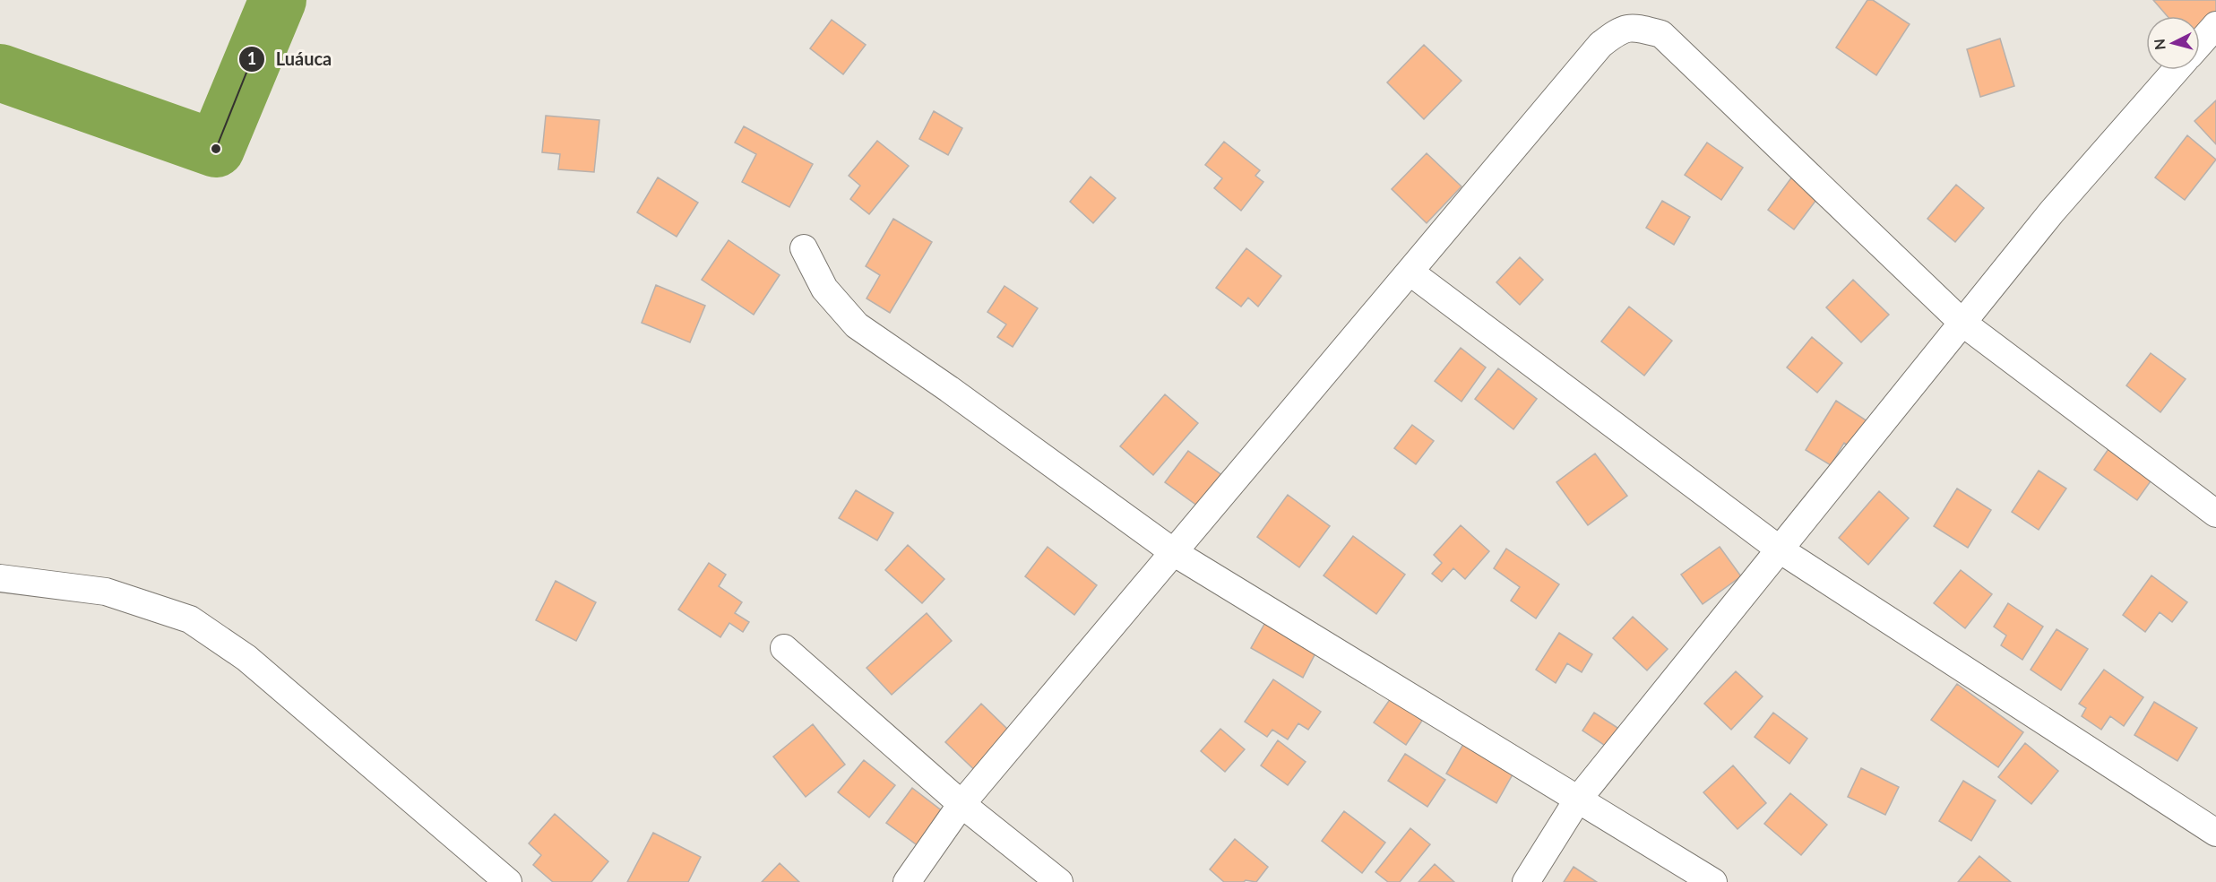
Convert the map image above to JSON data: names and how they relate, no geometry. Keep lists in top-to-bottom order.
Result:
{
  "places": ["Luáuca"],
  "north": "left"
}
